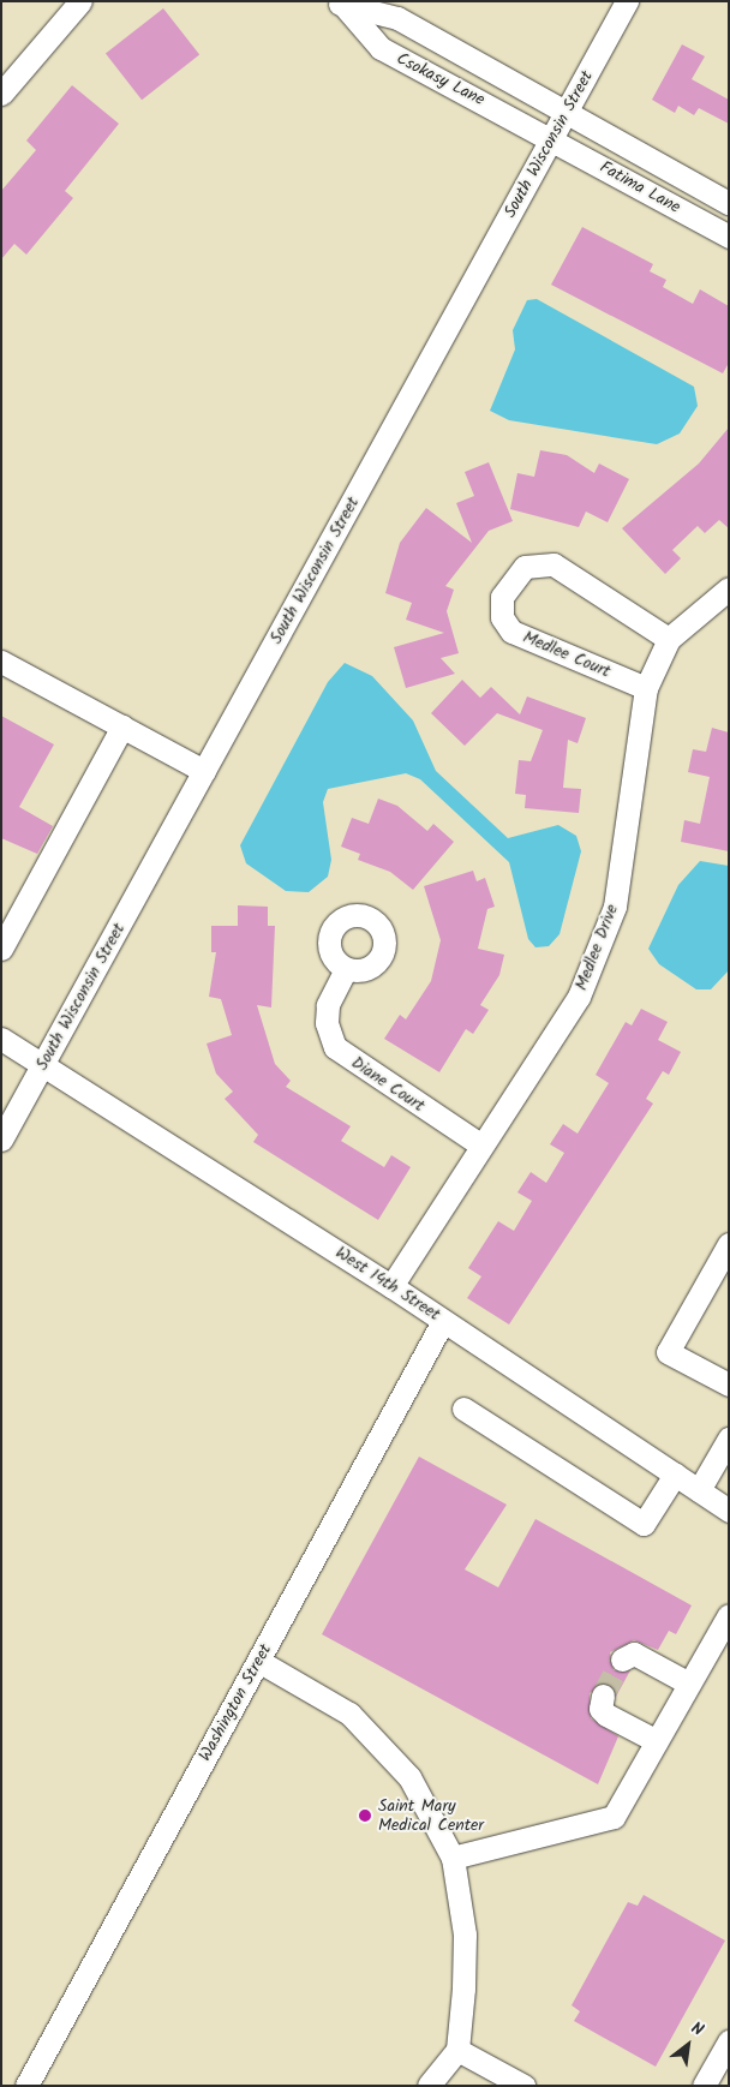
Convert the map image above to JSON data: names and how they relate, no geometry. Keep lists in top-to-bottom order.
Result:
{
  "streets": {
    "street": [
      "Csokasy Lane",
      "South Wisconsin Street",
      "Fatima Lane",
      "Medlee Court",
      "Medlee Drive",
      "Diane Court",
      "West 14th Street",
      "Washington Street"
    ]
  },
  "crossings": [
    ["Csokasy Lane", "South Wisconsin Street"],
    ["Csokasy Lane", "Fatima Lane"],
    ["South Wisconsin Street", "Fatima Lane"],
    ["South Wisconsin Street", "West 14th Street"],
    ["Medlee Court", "Medlee Drive"],
    ["Medlee Drive", "Diane Court"],
    ["Medlee Drive", "West 14th Street"],
    ["West 14th Street", "Washington Street"]
  ],
  "places": ["Saint Mary Medical Center"],
  "north": "top right"
}
